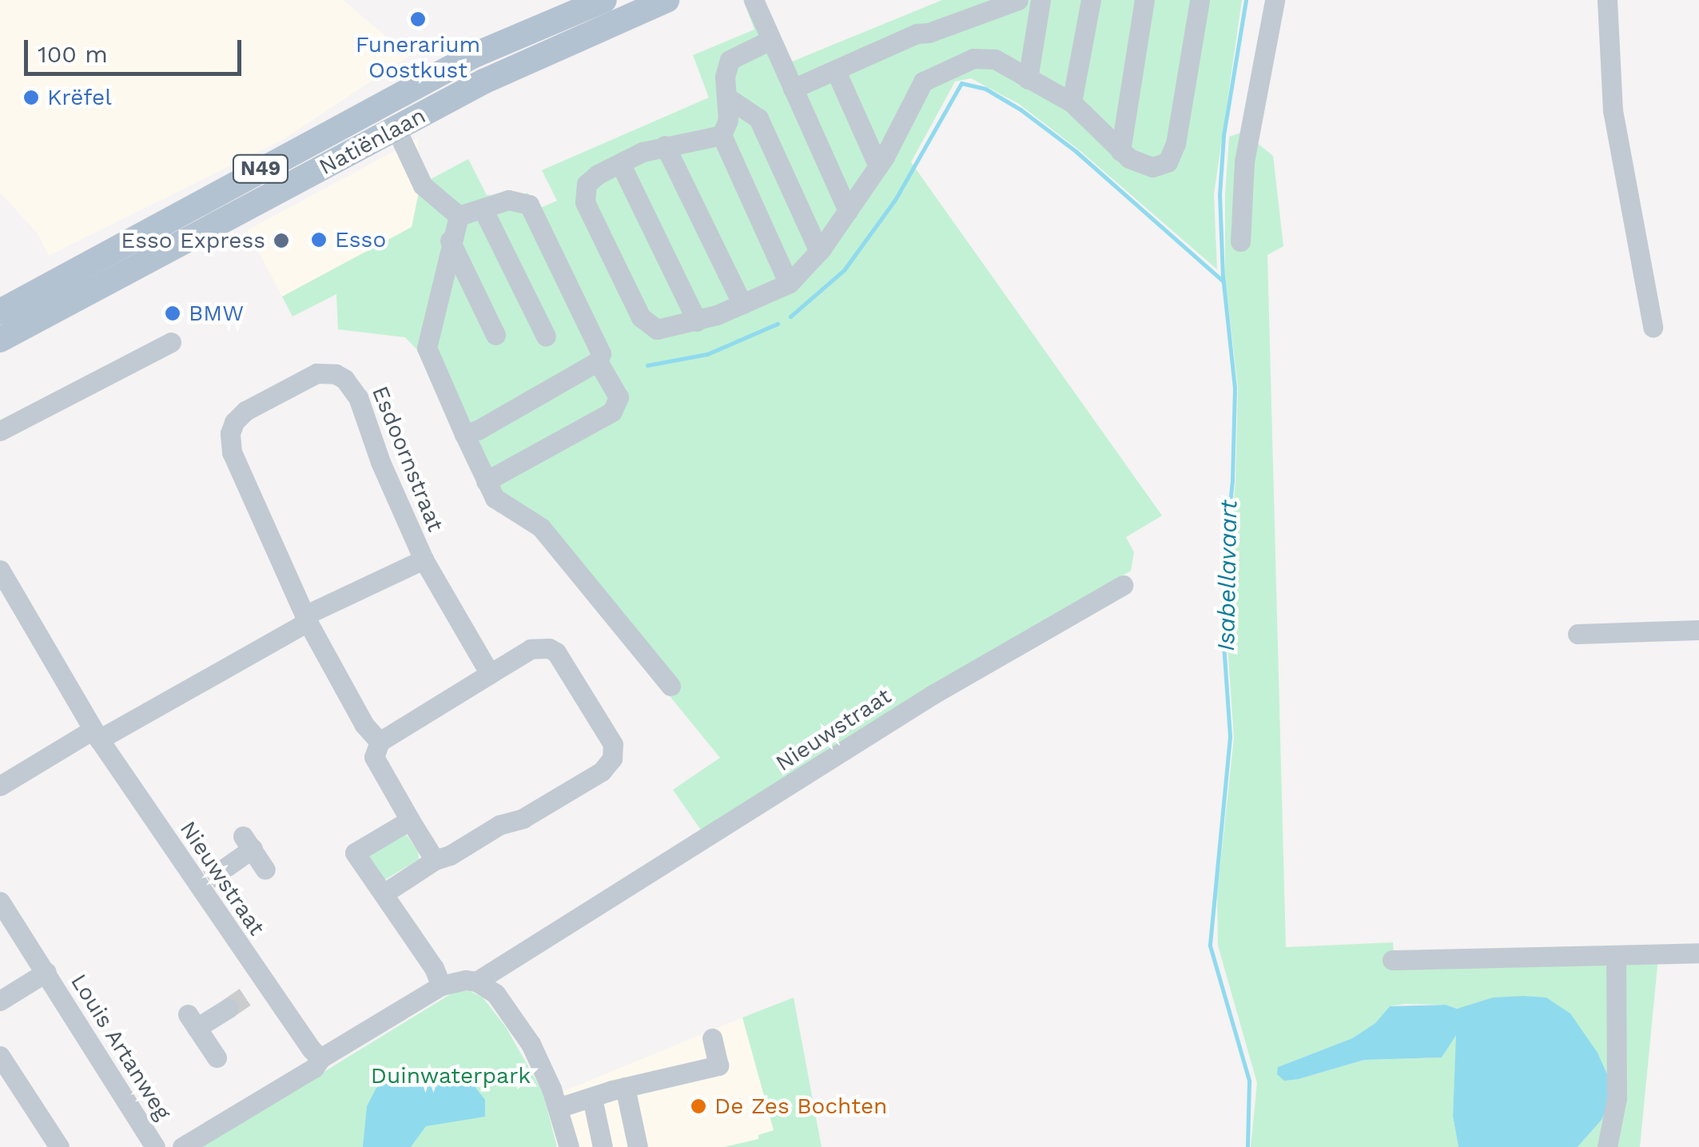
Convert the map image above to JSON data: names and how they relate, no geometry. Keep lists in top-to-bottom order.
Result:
{
  "streets": {
    "main road": ["Natiënlaan", "N49"],
    "street": ["Esdoornstraat", "Nieuwstraat", "Louis Artanweg"]
  },
  "crossings": [
    ["Esdoornstraat", "Nieuwstraat"]
  ],
  "water": ["Isabellavaart"],
  "parks": ["Duinwaterpark"],
  "places": [
    "Funerarium Oostkust",
    "Krëfel",
    "Esso",
    "Esso Express",
    "BMW",
    "De Zes Bochten"
  ],
  "scale_bar": "100 m"
}
